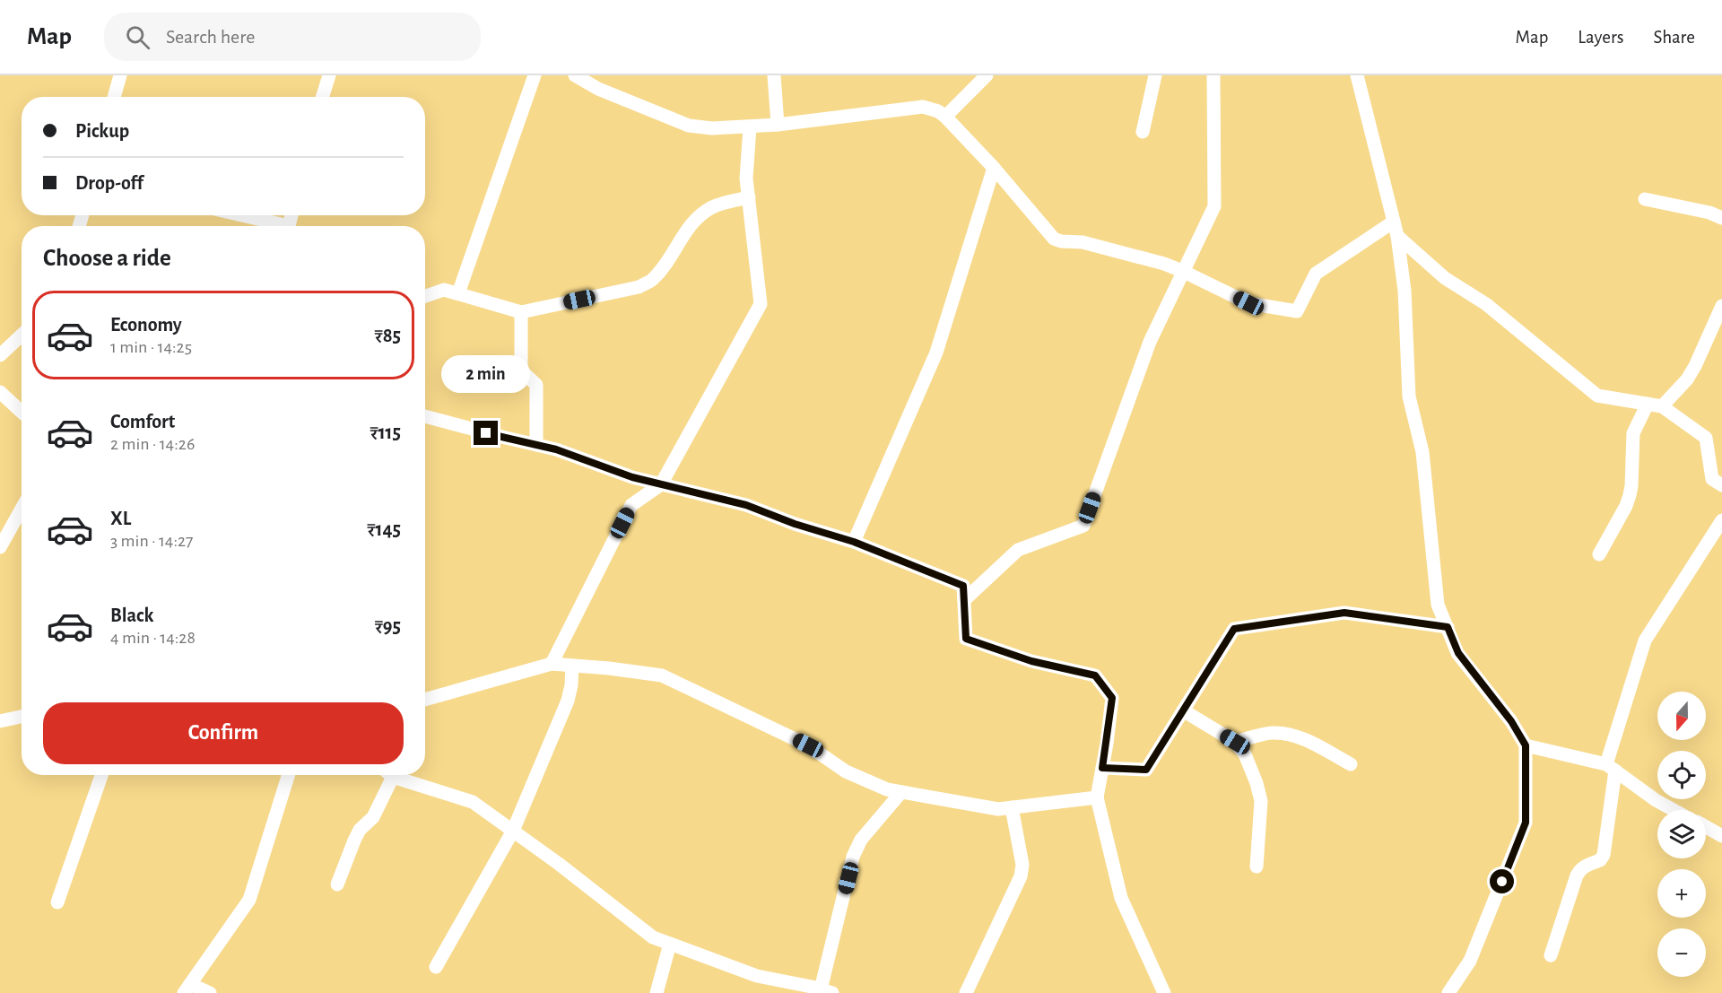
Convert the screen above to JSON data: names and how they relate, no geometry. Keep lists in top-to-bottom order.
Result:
{
  "north": "bottom",
  "page": {
    "header": "Map",
    "search": "Search here",
    "nav": ["Map", "Layers", "Share"],
    "banner": ["Pickup", "Drop-off"],
    "heading": "Choose a ride",
    "list": [
      {
        "name": "Economy",
        "note": "1 min · 14:25",
        "value": "₹85"
      },
      {
        "name": "Comfort",
        "note": "2 min · 14:26",
        "value": "₹115"
      },
      {
        "name": "XL",
        "note": "3 min · 14:27",
        "value": "₹145"
      },
      {
        "name": "Black",
        "note": "4 min · 14:28",
        "value": "₹95"
      }
    ],
    "bubble": "2 min",
    "map_buttons": ["+", "−"],
    "buttons": "Confirm"
  }
}
